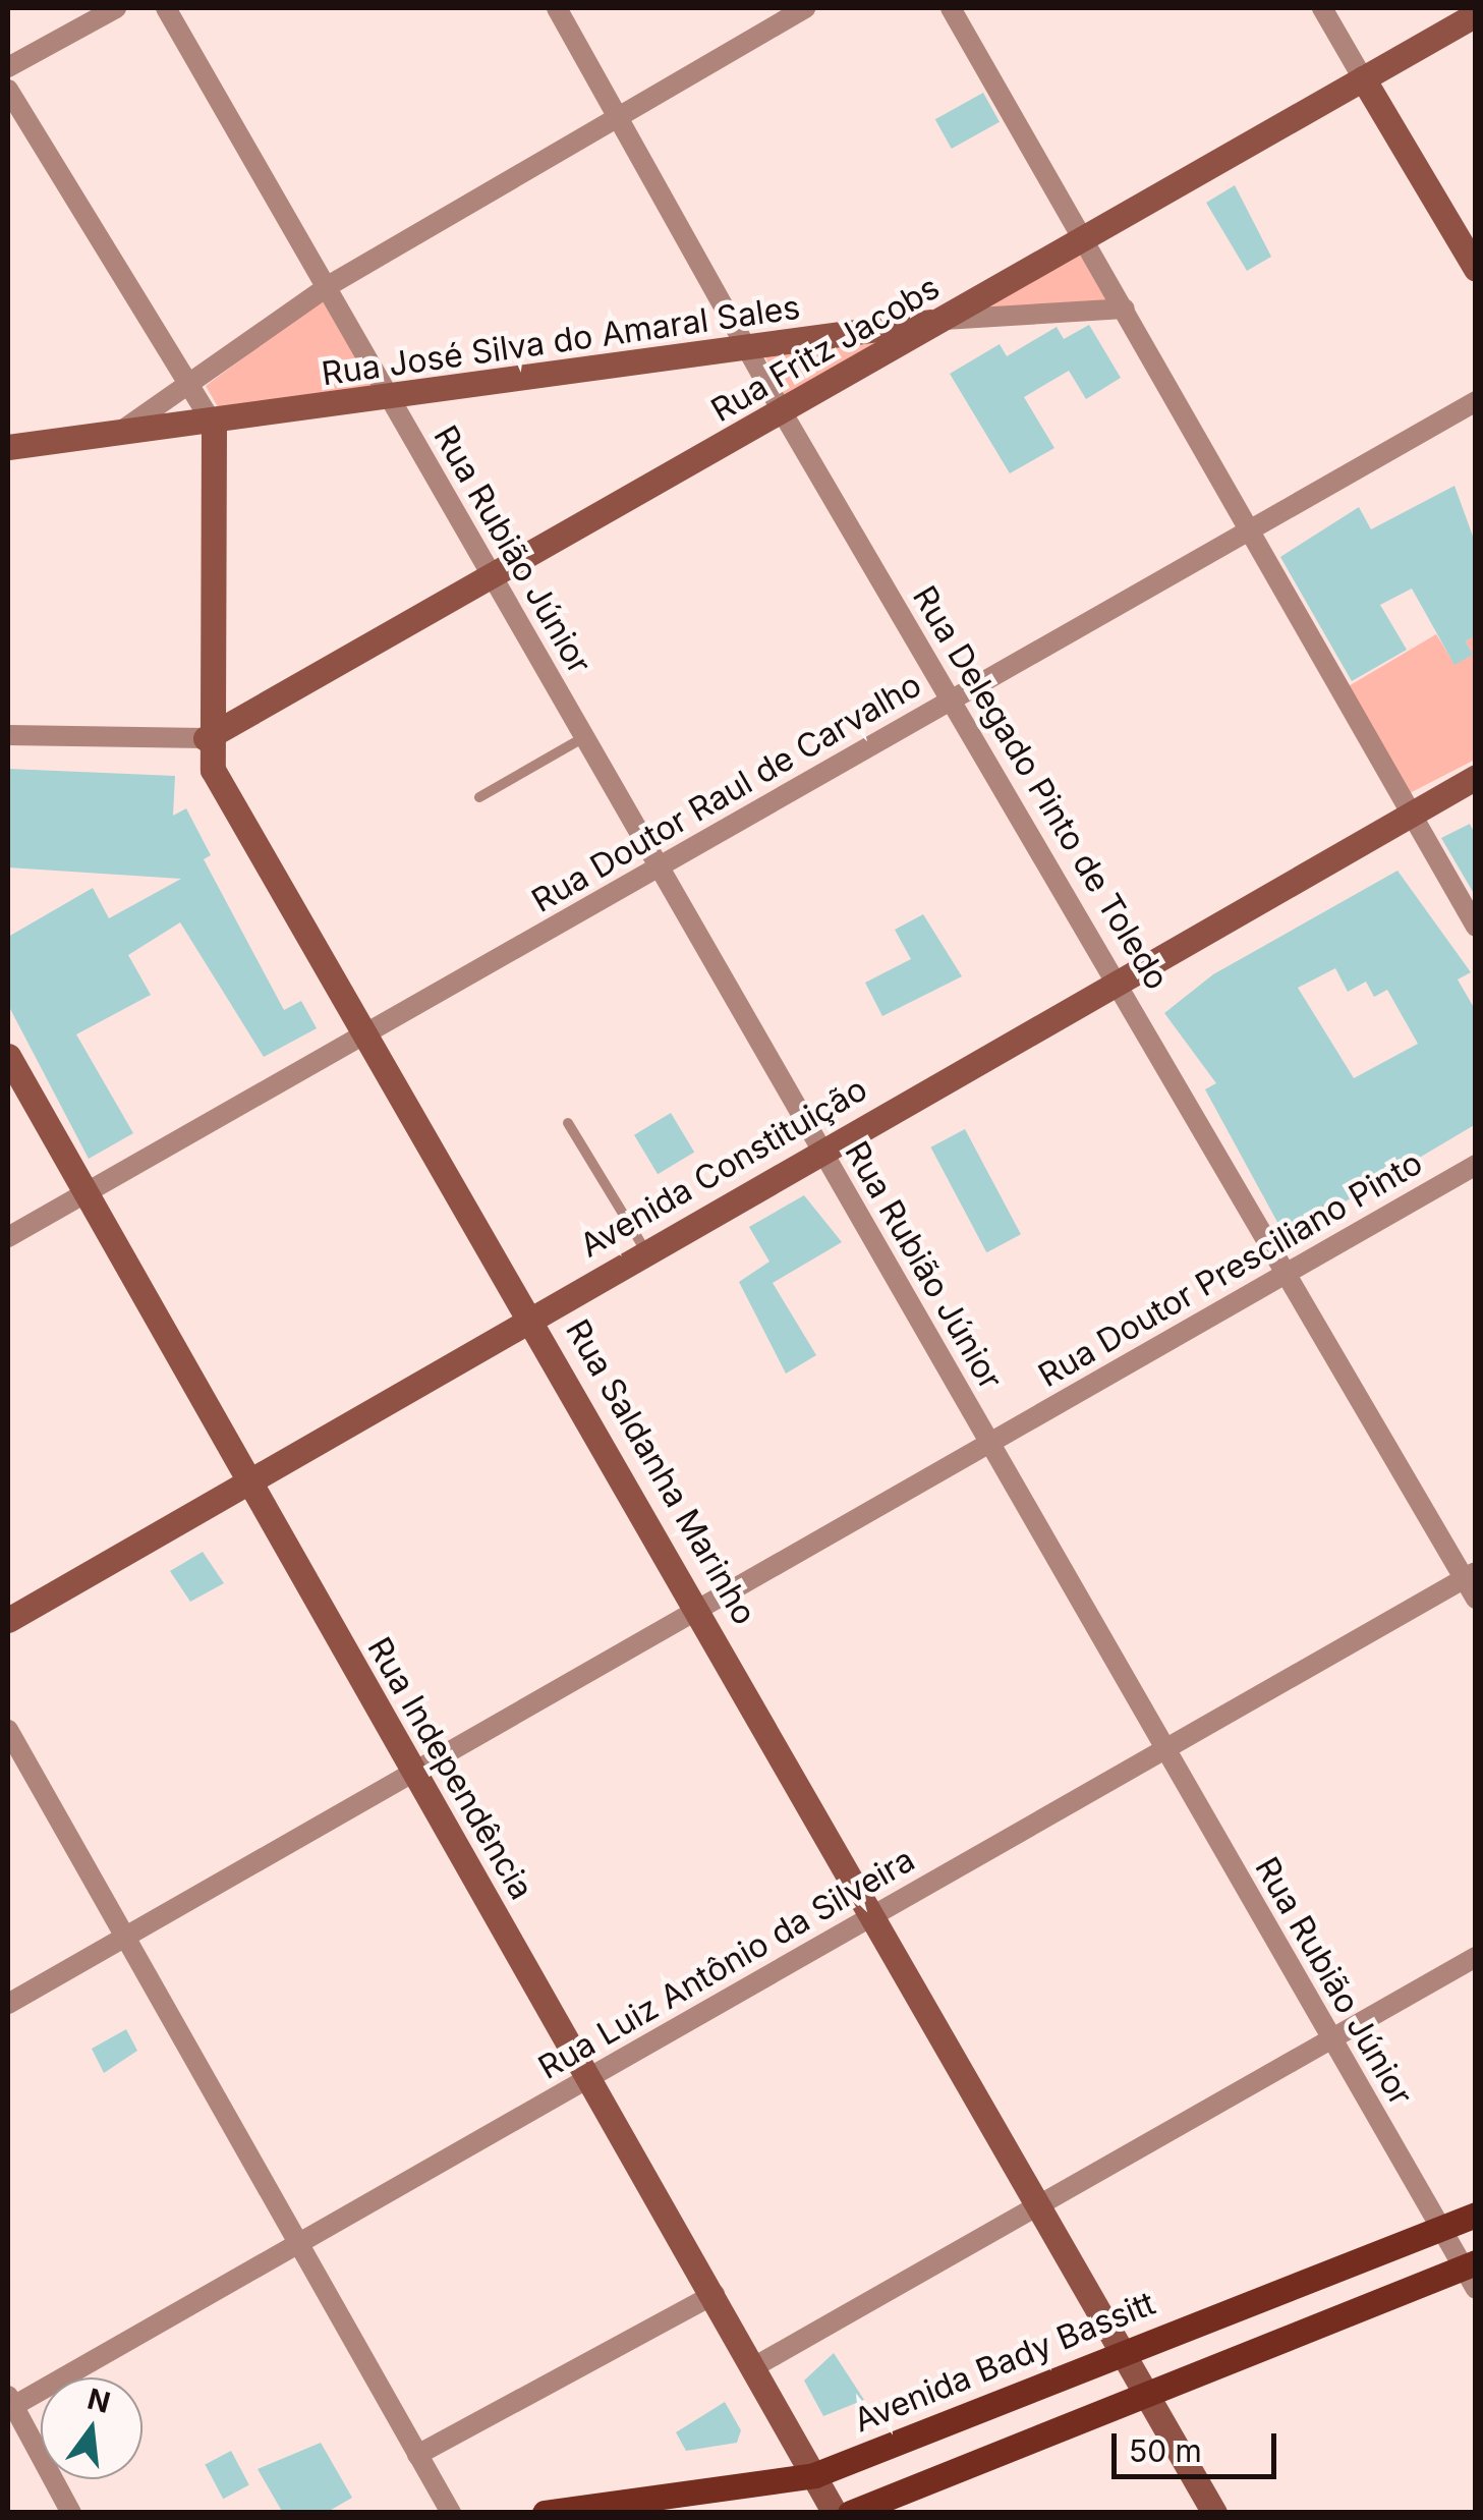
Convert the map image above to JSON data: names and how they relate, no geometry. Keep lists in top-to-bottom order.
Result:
{
  "streets": {
    "main road": ["Avenida Bady Bassitt"],
    "street": [
      "Rua José Silva do Amaral Sales",
      "Rua Fritz Jacobs",
      "Rua Rubião Júnior",
      "Rua Delegado Pinto de Toledo",
      "Rua Doutor Raul de Carvalho",
      "Avenida Constituição",
      "Rua Doutor Presciliano Pinto",
      "Rua Saldanha Marinho",
      "Rua Independência",
      "Rua Luiz Antônio da Silveira"
    ]
  },
  "crossings": [
    ["Rua José Silva do Amaral Sales", "Rua Fritz Jacobs"],
    ["Rua José Silva do Amaral Sales", "Rua Rubião Júnior"],
    ["Rua José Silva do Amaral Sales", "Rua Delegado Pinto de Toledo"],
    ["Rua José Silva do Amaral Sales", "Rua Saldanha Marinho"],
    ["Rua Fritz Jacobs", "Rua Rubião Júnior"],
    ["Rua Fritz Jacobs", "Rua Delegado Pinto de Toledo"],
    ["Rua Fritz Jacobs", "Rua Saldanha Marinho"],
    ["Rua Rubião Júnior", "Rua Doutor Raul de Carvalho"],
    ["Rua Rubião Júnior", "Avenida Constituição"],
    ["Rua Rubião Júnior", "Rua Doutor Presciliano Pinto"],
    ["Rua Rubião Júnior", "Rua Luiz Antônio da Silveira"],
    ["Rua Rubião Júnior", "Avenida Bady Bassitt"],
    ["Rua Delegado Pinto de Toledo", "Rua Doutor Raul de Carvalho"],
    ["Rua Delegado Pinto de Toledo", "Avenida Constituição"],
    ["Rua Delegado Pinto de Toledo", "Rua Doutor Presciliano Pinto"],
    ["Rua Delegado Pinto de Toledo", "Rua Luiz Antônio da Silveira"],
    ["Rua Doutor Raul de Carvalho", "Rua Saldanha Marinho"],
    ["Rua Doutor Raul de Carvalho", "Rua Independência"],
    ["Avenida Constituição", "Rua Saldanha Marinho"],
    ["Avenida Constituição", "Rua Independência"],
    ["Rua Doutor Presciliano Pinto", "Rua Saldanha Marinho"],
    ["Rua Doutor Presciliano Pinto", "Rua Independência"],
    ["Rua Saldanha Marinho", "Rua Luiz Antônio da Silveira"],
    ["Rua Saldanha Marinho", "Avenida Bady Bassitt"],
    ["Rua Independência", "Rua Luiz Antônio da Silveira"],
    ["Rua Independência", "Avenida Bady Bassitt"]
  ],
  "scale_bar": "50 m",
  "north": "top"
}
